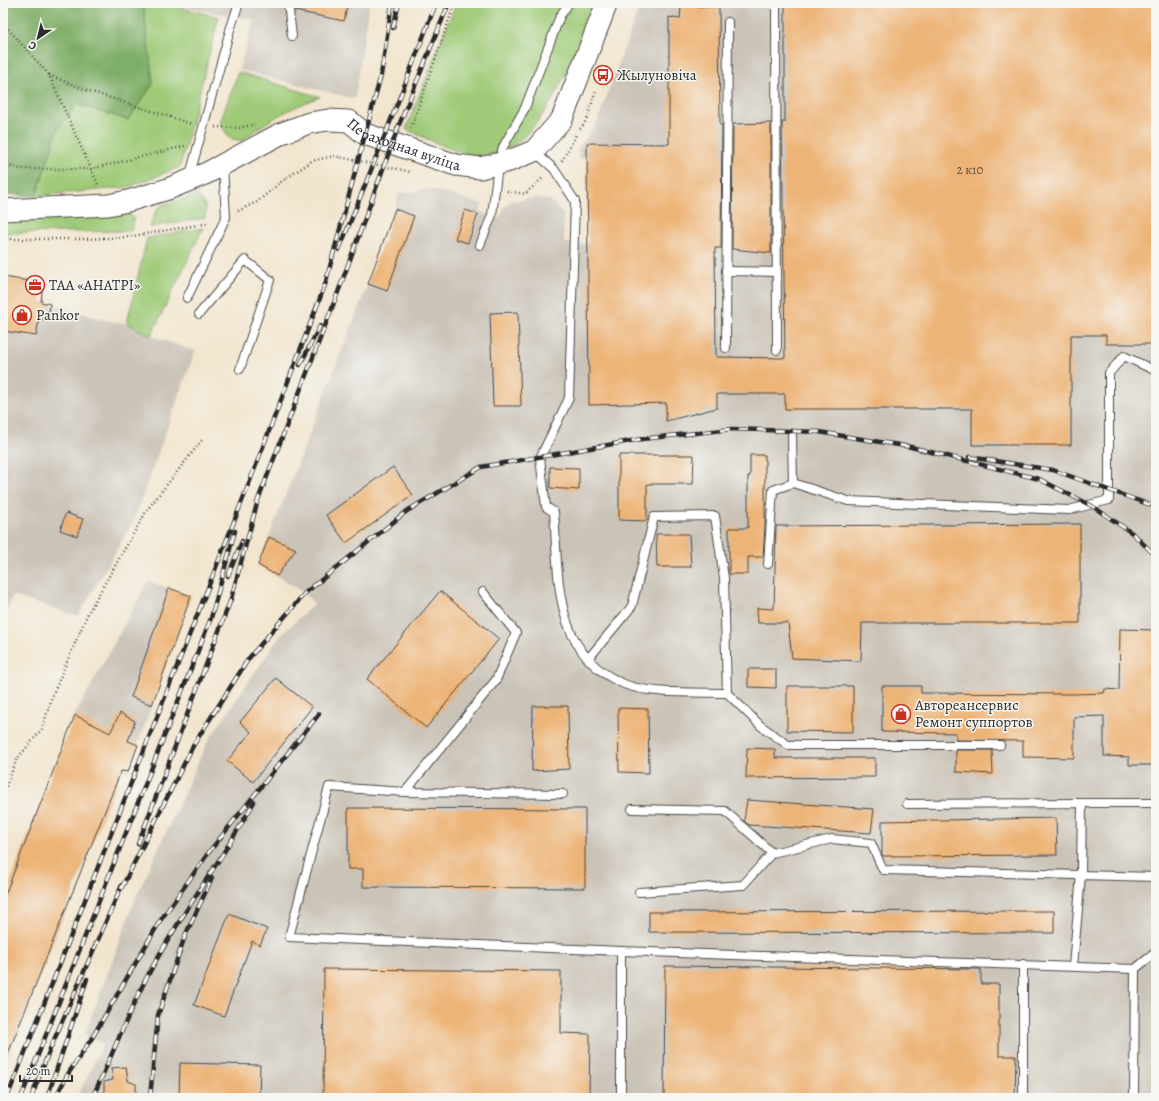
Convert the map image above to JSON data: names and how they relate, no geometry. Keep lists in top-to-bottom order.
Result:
{
  "streets": {
    "street": ["Пераходная вуліца"]
  },
  "places": {
    "bus stop": ["Жылуновіча"],
    "office": ["ТАА «АНАТРI»"],
    "shop": ["Pankor", "Автореансервис Ремонт суппортов"]
  },
  "house_numbers": ["2 к10"],
  "scale_bar": "20 m",
  "north": "bottom left"
}
